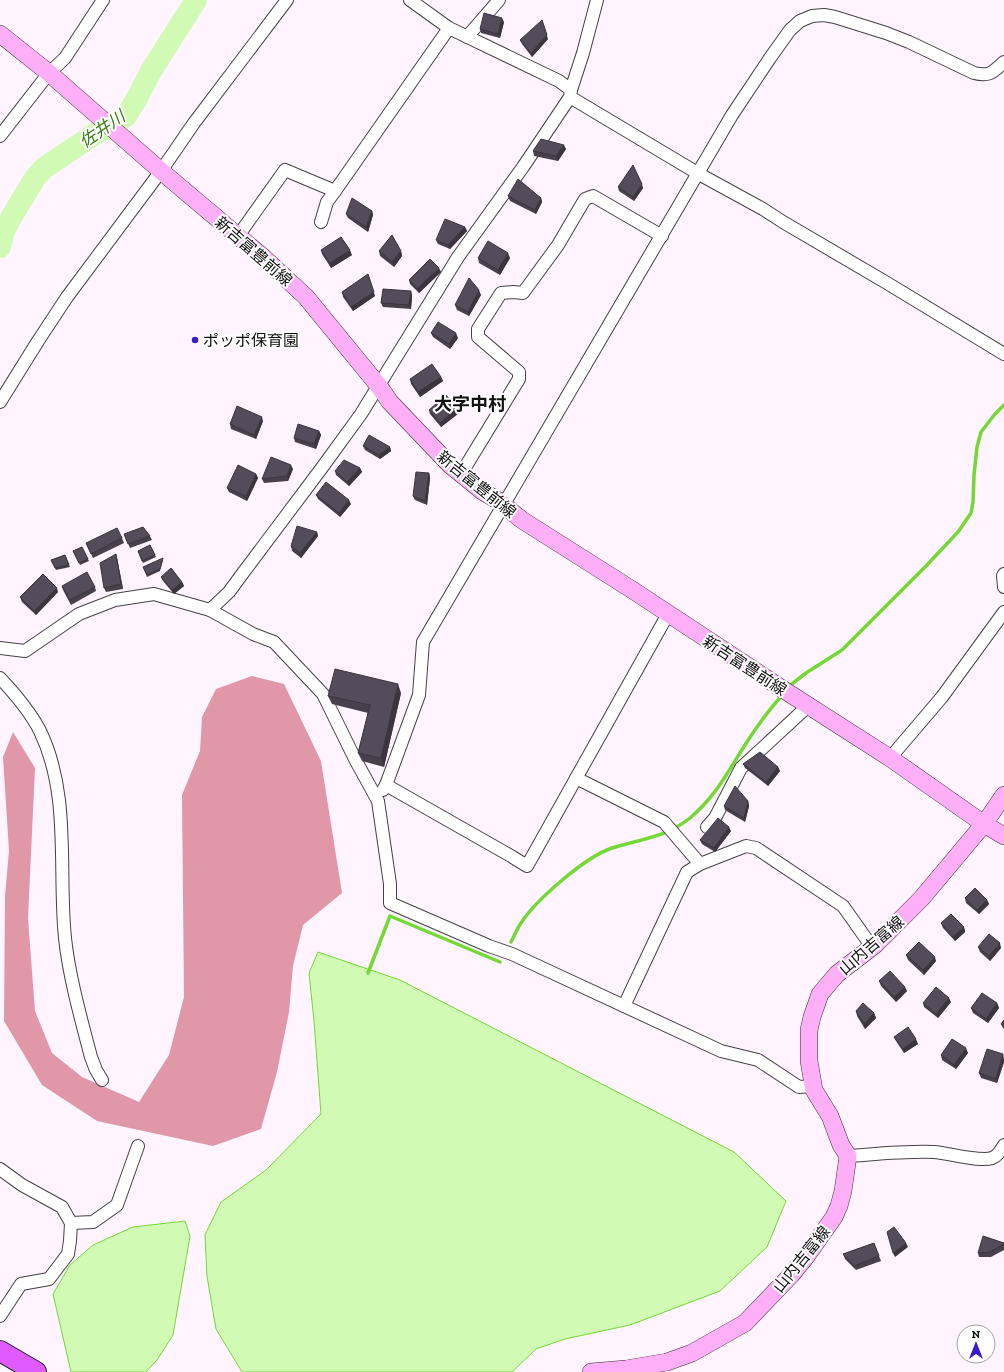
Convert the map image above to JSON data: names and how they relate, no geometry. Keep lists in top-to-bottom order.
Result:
{
  "streets": {
    "main road": ["新吉富豊前線", "山内吉富線"]
  },
  "crossings": [
    ["新吉富豊前線", "山内吉富線"]
  ],
  "districts": ["大字中村"],
  "water": ["佐井川"],
  "places": ["ポッポ保育園"],
  "north": "top"
}
